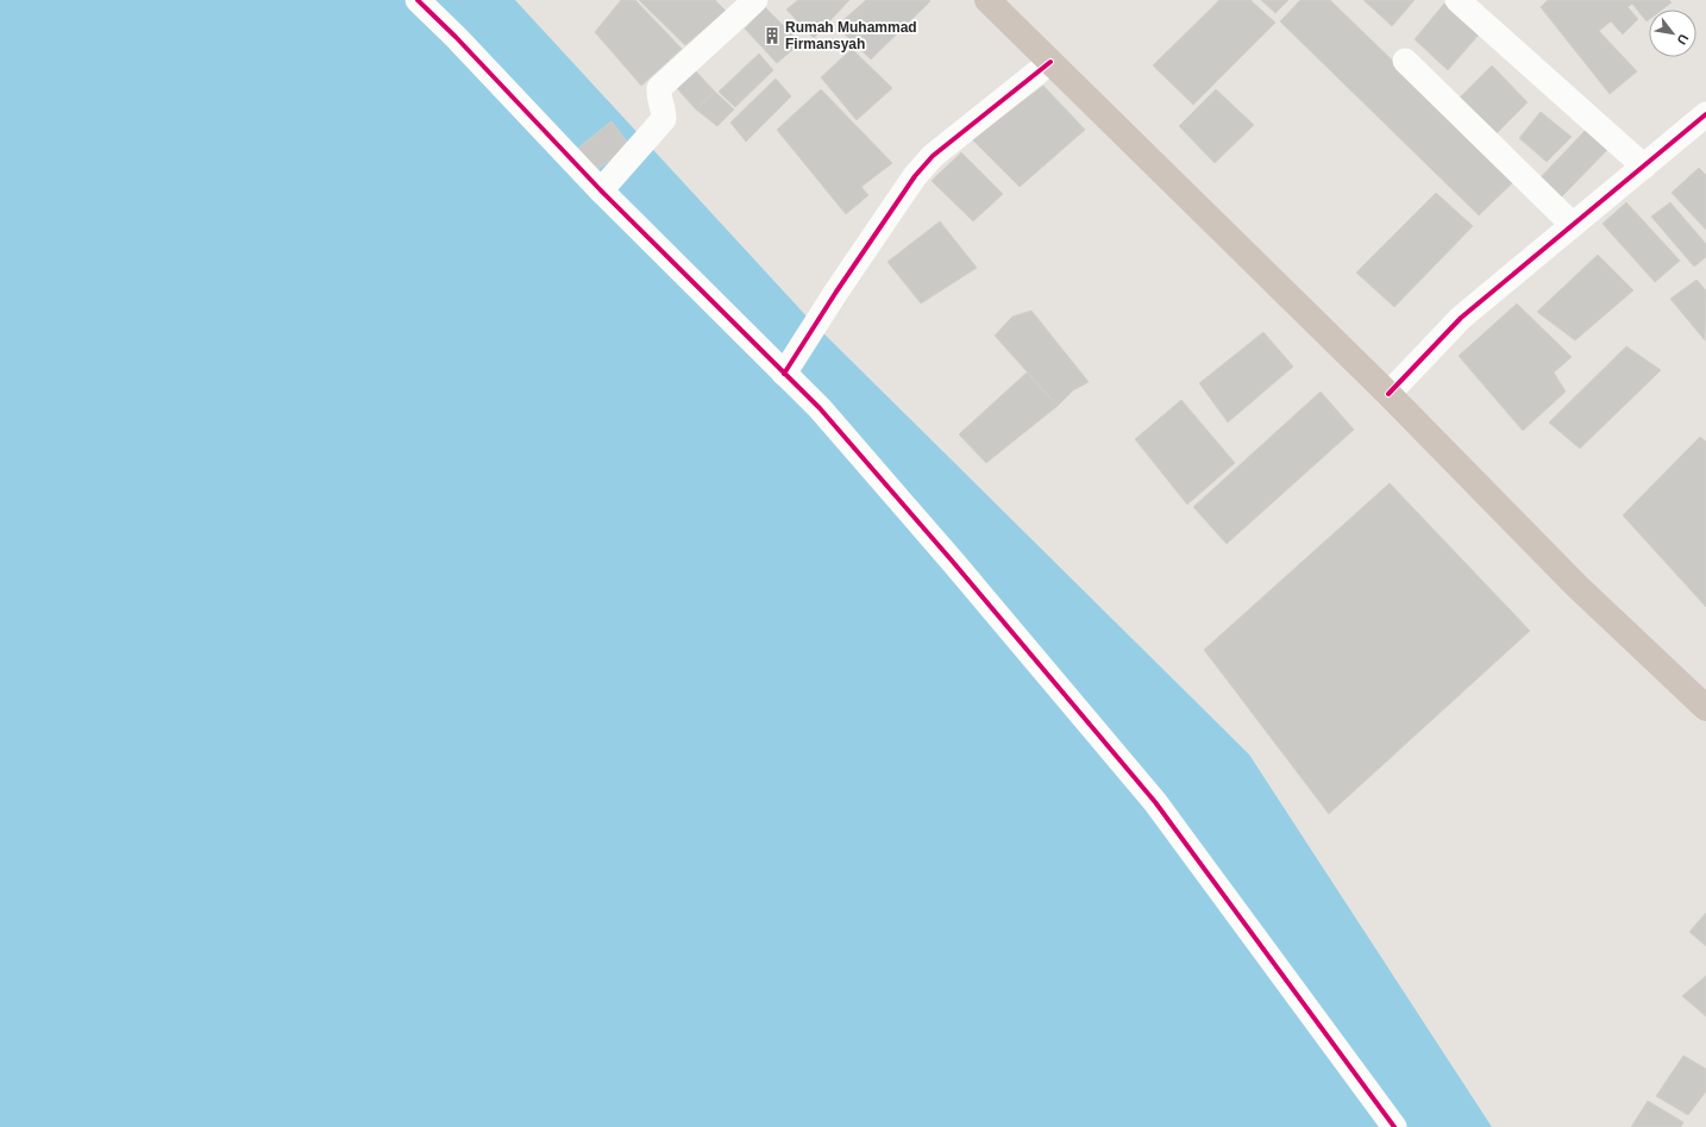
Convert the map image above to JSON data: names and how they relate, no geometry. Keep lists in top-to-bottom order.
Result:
{
  "places": {
    "building": ["Rumah Muhammad Firmansyah"]
  },
  "north": "bottom right"
}
